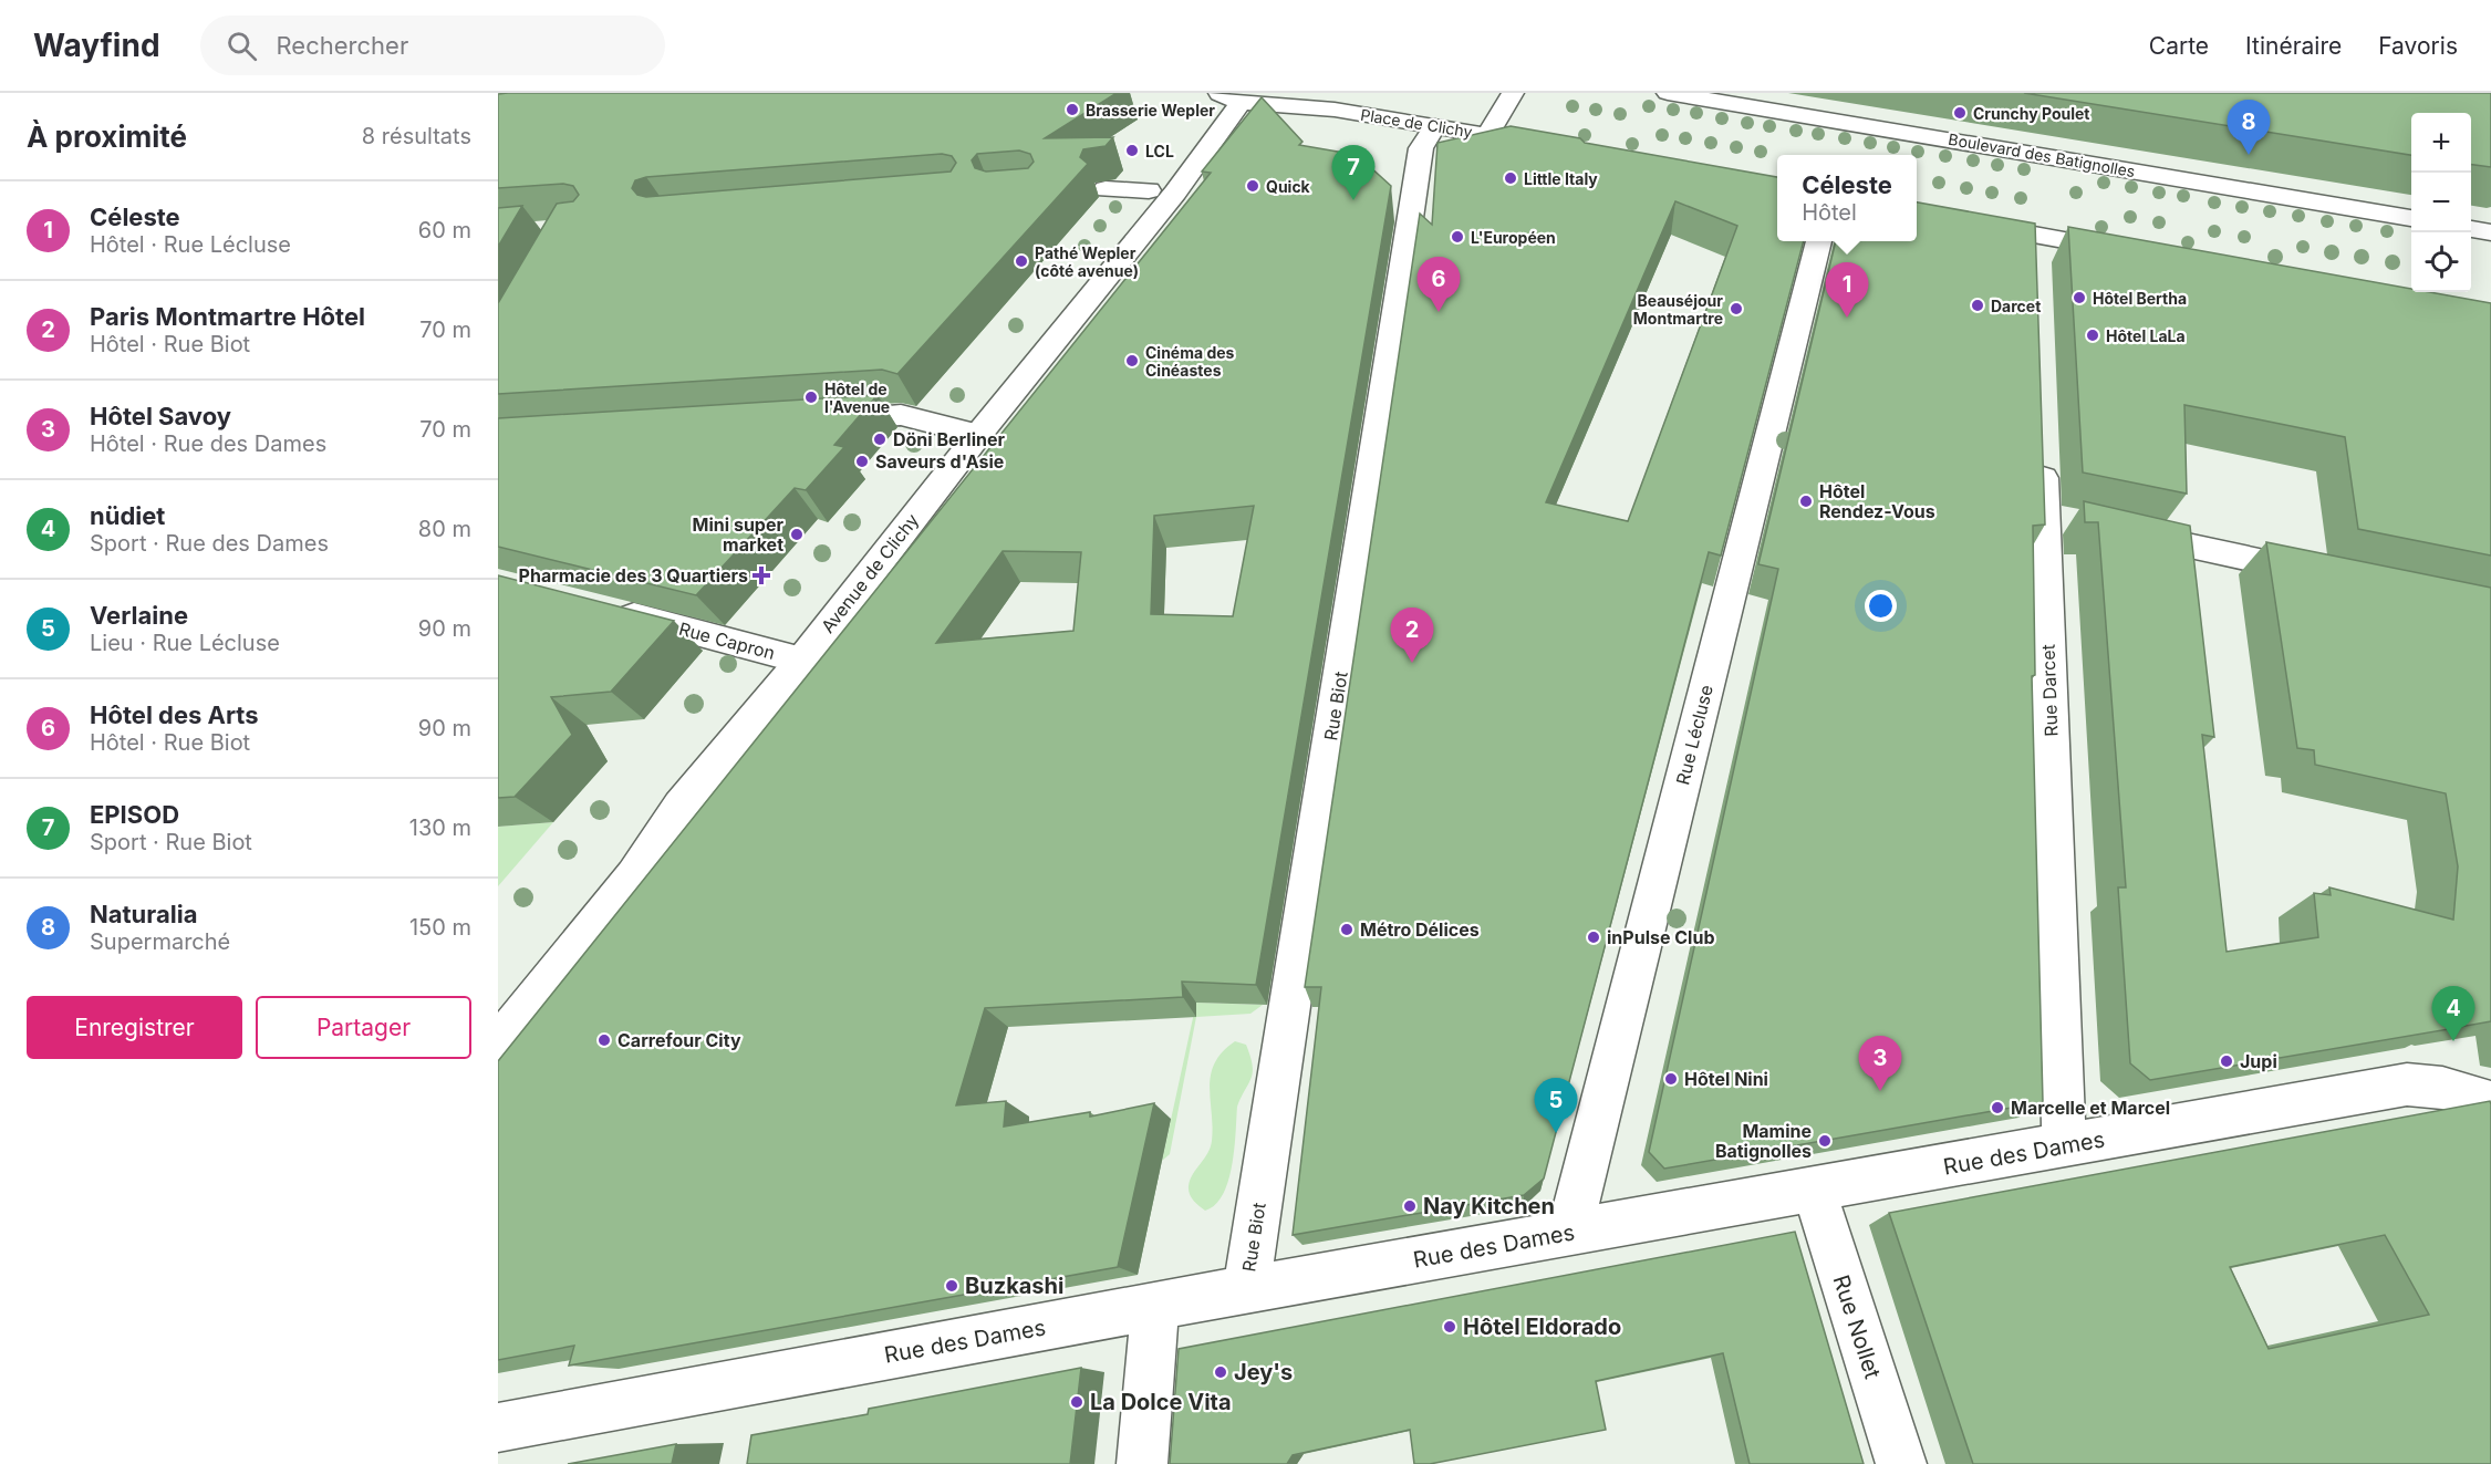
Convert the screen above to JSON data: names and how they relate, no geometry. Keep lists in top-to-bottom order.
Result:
{
  "streets": {
    "street": [
      "Place de Clichy",
      "Boulevard des Batignolles",
      "Avenue de Clichy",
      "Rue Capron",
      "Rue Darcet",
      "Rue Biot",
      "Rue Lécluse",
      "Rue des Dames",
      "Rue Nollet"
    ]
  },
  "crossings": [
    ["Place de Clichy", "Avenue de Clichy"],
    ["Place de Clichy", "Rue Biot"],
    ["Avenue de Clichy", "Rue Capron"],
    ["Rue Darcet", "Rue des Dames"],
    ["Rue Biot", "Rue des Dames"],
    ["Rue Lécluse", "Rue des Dames"],
    ["Rue des Dames", "Rue Nollet"]
  ],
  "places": {
    "other": [
      "Brasserie Wepler",
      "Crunchy Poulet",
      "LCL",
      "Little Italy",
      "Quick",
      "L'Européen",
      "Pathé Wepler (côté avenue)",
      "Hôtel Bertha",
      "Darcet",
      "Beauséjour Montmartre",
      "Hôtel LaLa",
      "Cinéma des Cinéastes",
      "Hôtel de l'Avenue",
      "Döni Berliner",
      "Saveurs d'Asie",
      "Hôtel Rendez-Vous",
      "Mini super market",
      "Métro Délices",
      "inPulse Club",
      "Carrefour City",
      "Jupi",
      "Hôtel Nini",
      "Marcelle et Marcel",
      "Mamine Batignolles",
      "Nay Kitchen",
      "Buzkashi",
      "Hôtel Eldorado",
      "Jey's",
      "La Dolce Vita"
    ],
    "health": ["Pharmacie des 3 Quartiers"]
  },
  "page": {
    "header": "Wayfind",
    "search": "Rechercher",
    "nav": ["Carte", "Itinéraire", "Favoris"],
    "heading": ["À proximité", "8 résultats"],
    "pins": [
      "8",
      "7",
      "6",
      "1",
      "2",
      "4",
      "3",
      "5"
    ],
    "map_buttons": ["+", "−"],
    "popup": ["Céleste", "Hôtel"],
    "list": [
      {
        "mark": "1",
        "name": "Céleste",
        "note": "Hôtel · Rue Lécluse",
        "value": "60 m"
      },
      {
        "mark": "2",
        "name": "Paris Montmartre Hôtel",
        "note": "Hôtel · Rue Biot",
        "value": "70 m"
      },
      {
        "mark": "3",
        "name": "Hôtel Savoy",
        "note": "Hôtel · Rue des Dames",
        "value": "70 m"
      },
      {
        "mark": "4",
        "name": "nüdiet",
        "note": "Sport · Rue des Dames",
        "value": "80 m"
      },
      {
        "mark": "5",
        "name": "Verlaine",
        "note": "Lieu · Rue Lécluse",
        "value": "90 m"
      },
      {
        "mark": "6",
        "name": "Hôtel des Arts",
        "note": "Hôtel · Rue Biot",
        "value": "90 m"
      },
      {
        "mark": "7",
        "name": "EPISOD",
        "note": "Sport · Rue Biot",
        "value": "130 m"
      },
      {
        "mark": "8",
        "name": "Naturalia",
        "note": "Supermarché",
        "value": "150 m"
      }
    ],
    "buttons": ["Enregistrer", "Partager"]
  }
}
